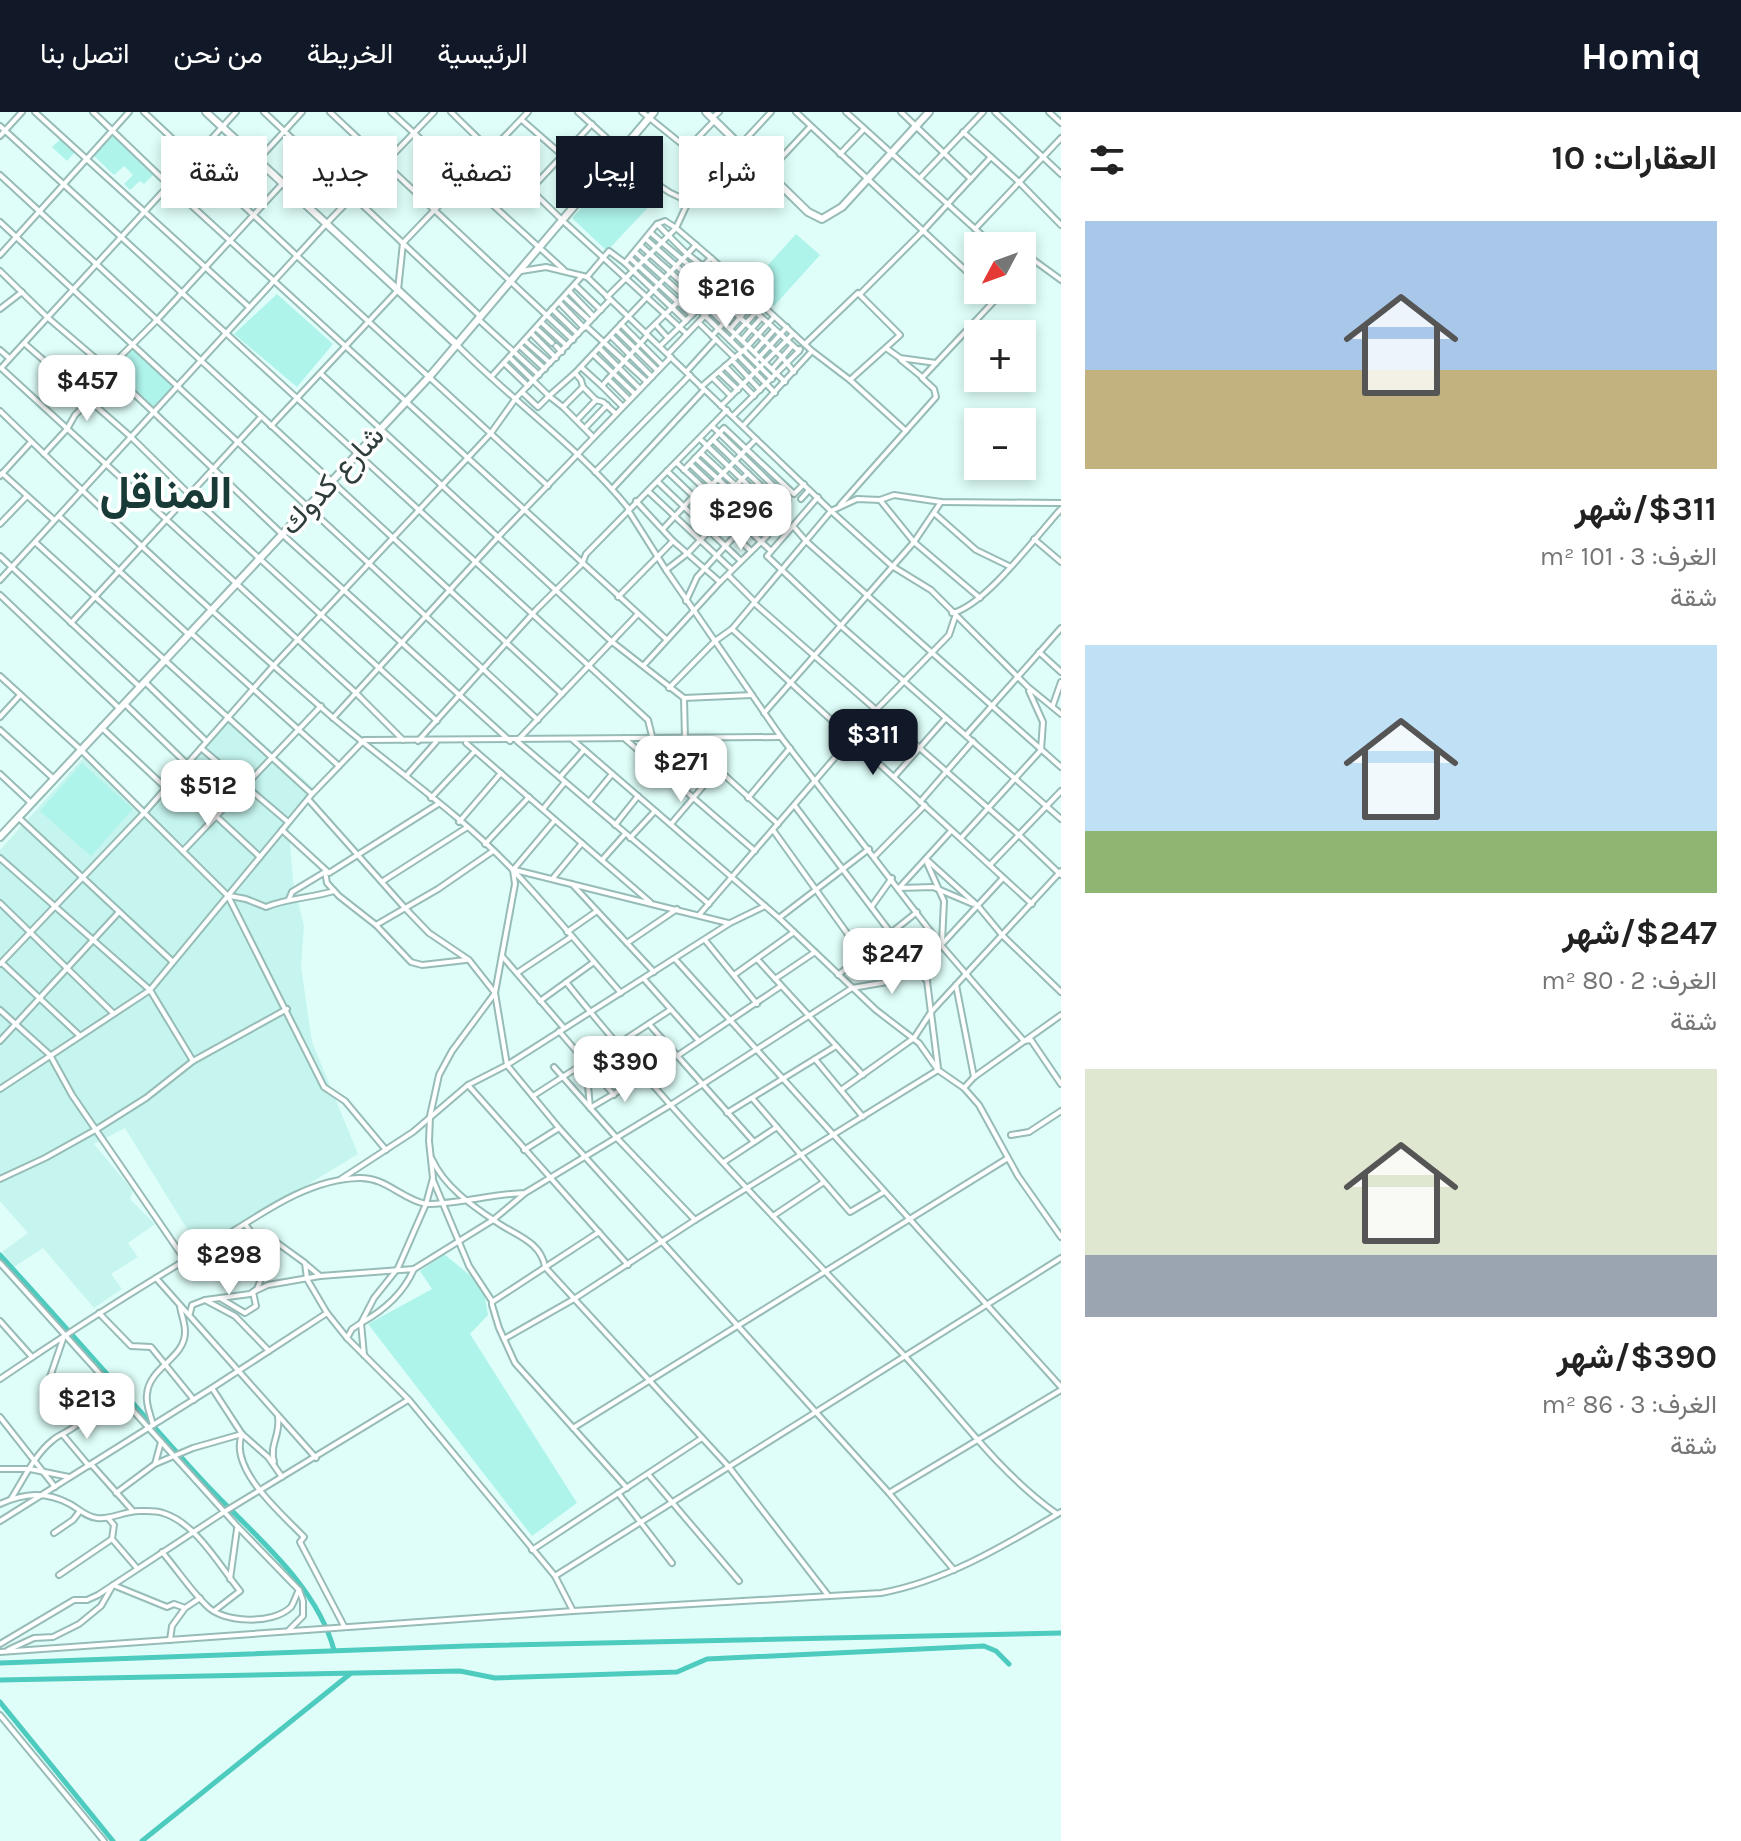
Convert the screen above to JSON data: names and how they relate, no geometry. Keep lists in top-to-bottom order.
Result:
{
  "streets": {
    "street": ["شارع كدوك"]
  },
  "districts": ["المناقل"],
  "north": "bottom left",
  "page": {
    "header": "Homiq",
    "nav": [
      "الرئيسية",
      "الخريطة",
      "من نحن",
      "اتصل بنا"
    ],
    "heading": "العقارات: 10",
    "chip": [
      "شراء",
      "إيجار",
      "تصفية",
      "جديد",
      "شقة"
    ],
    "list": [
      {
        "name": "$311/شهر",
        "note": "الغرف: 3 · 101 m² · شقة"
      },
      {
        "name": "$247/شهر",
        "note": "الغرف: 2 · 80 m² · شقة"
      },
      {
        "name": "$390/شهر",
        "note": "الغرف: 3 · 86 m² · شقة"
      }
    ],
    "map_buttons": ["+", "−"],
    "price": [
      "$216",
      "$457",
      "$296",
      "$311",
      "$271",
      "$512",
      "$247",
      "$390",
      "$298",
      "$213"
    ]
  }
}
